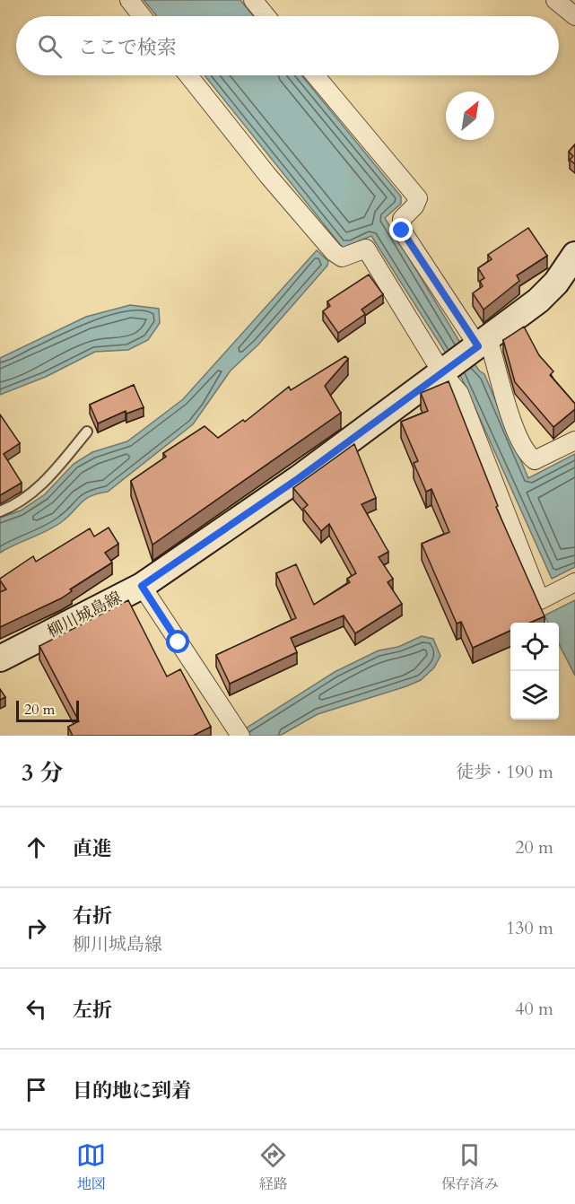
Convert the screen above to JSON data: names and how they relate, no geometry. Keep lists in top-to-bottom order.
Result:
{
  "streets": {
    "main road": ["柳川城島線"]
  },
  "scale_bar": "20 m",
  "north": "top right",
  "page": {
    "search": "ここで検索",
    "scale": "20 m",
    "heading": ["3 分", "徒歩 · 190 m"],
    "list": [
      ["直進", "20 m"],
      ["右折", "柳川城島線", "130 m"],
      ["左折", "40 m"],
      "目的地に到着"
    ],
    "nav": ["地図", "経路", "保存済み"]
  }
}
